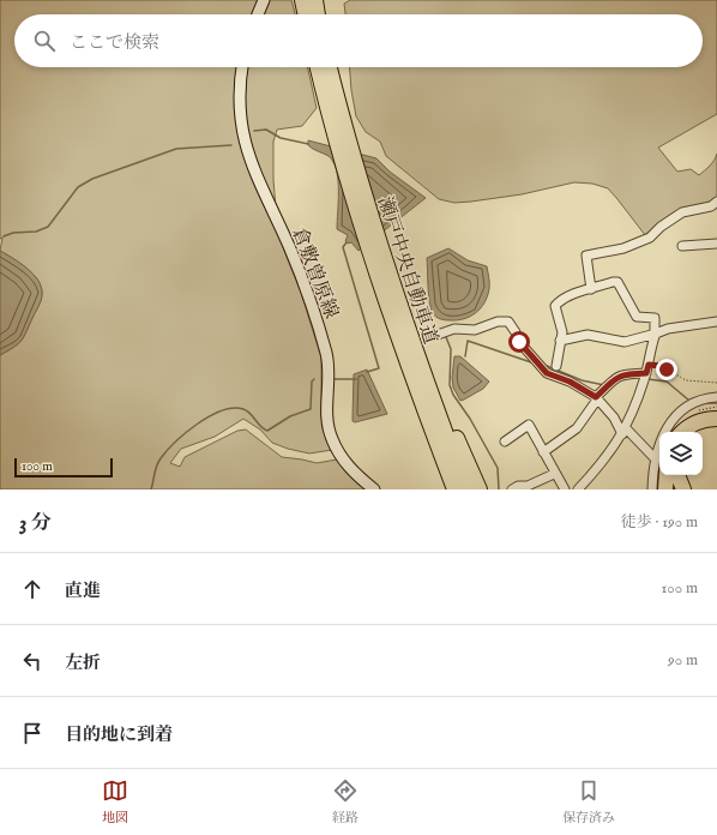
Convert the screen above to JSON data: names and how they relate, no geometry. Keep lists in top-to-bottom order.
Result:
{
  "streets": {
    "highway": ["瀬戸中央自動車道"],
    "street": ["倉敷曽原線"]
  },
  "scale_bar": "100 m",
  "page": {
    "search": "ここで検索",
    "scale": "100 m",
    "heading": ["3 分", "徒歩 · 190 m"],
    "list": [
      ["直進", "100 m"],
      ["左折", "90 m"],
      "目的地に到着"
    ],
    "nav": ["地図", "経路", "保存済み"]
  }
}
